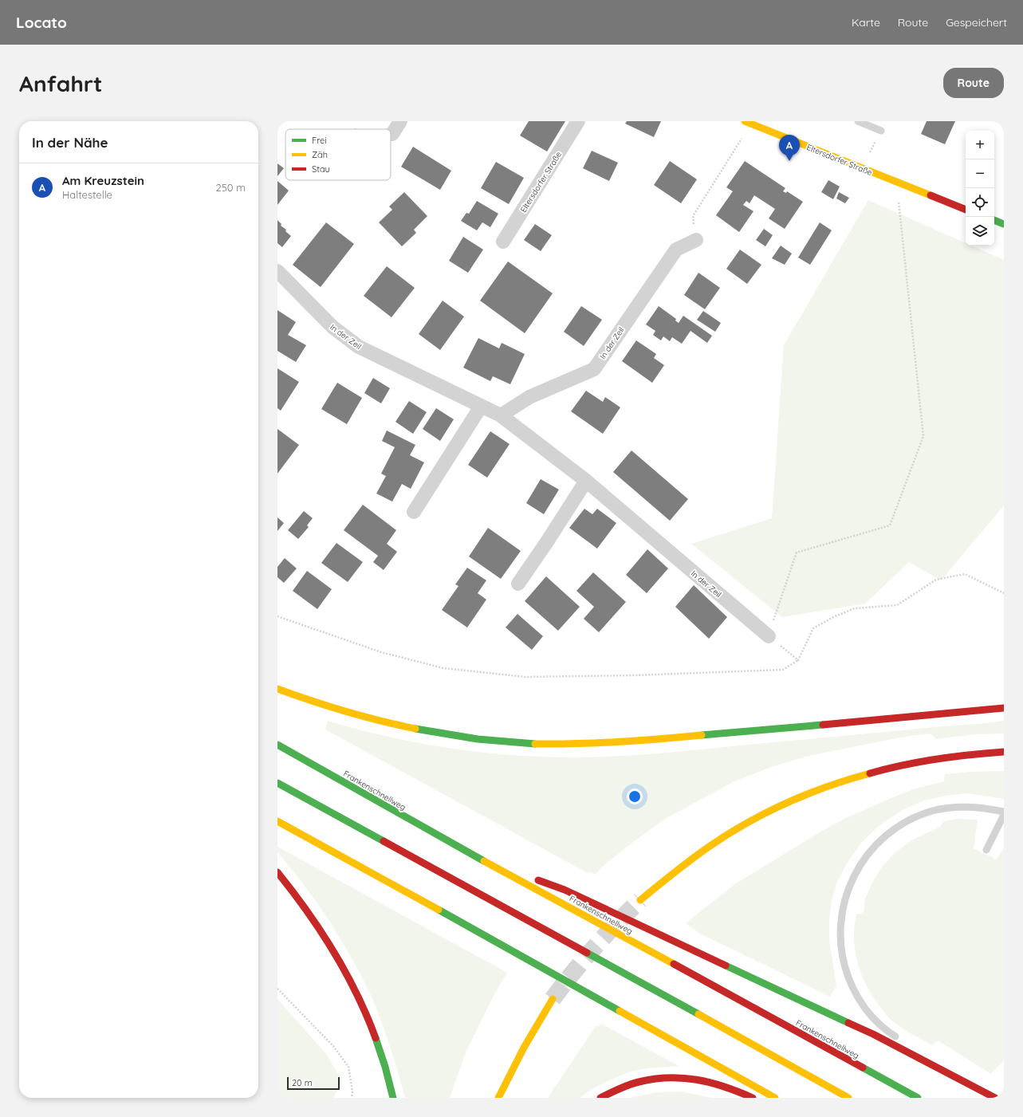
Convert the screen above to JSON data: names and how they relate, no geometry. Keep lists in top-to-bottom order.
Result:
{
  "streets": {
    "main road": ["Eltersdorfer Straße", "Frankenschnellweg"],
    "street": ["In der Zeil"]
  },
  "legend": ["Frei", "Zäh", "Stau"],
  "scale_bar": "20 m",
  "page": {
    "header": "Locato",
    "nav": ["Karte", "Route", "Gespeichert"],
    "buttons": "Route",
    "title": "Anfahrt",
    "heading": "In der Nähe",
    "map_buttons": ["+", "−"],
    "pins": "A",
    "list": [
      {
        "mark": "A",
        "name": "Am Kreuzstein",
        "note": "Haltestelle",
        "value": "250 m"
      }
    ],
    "scale": "20 m"
  }
}
